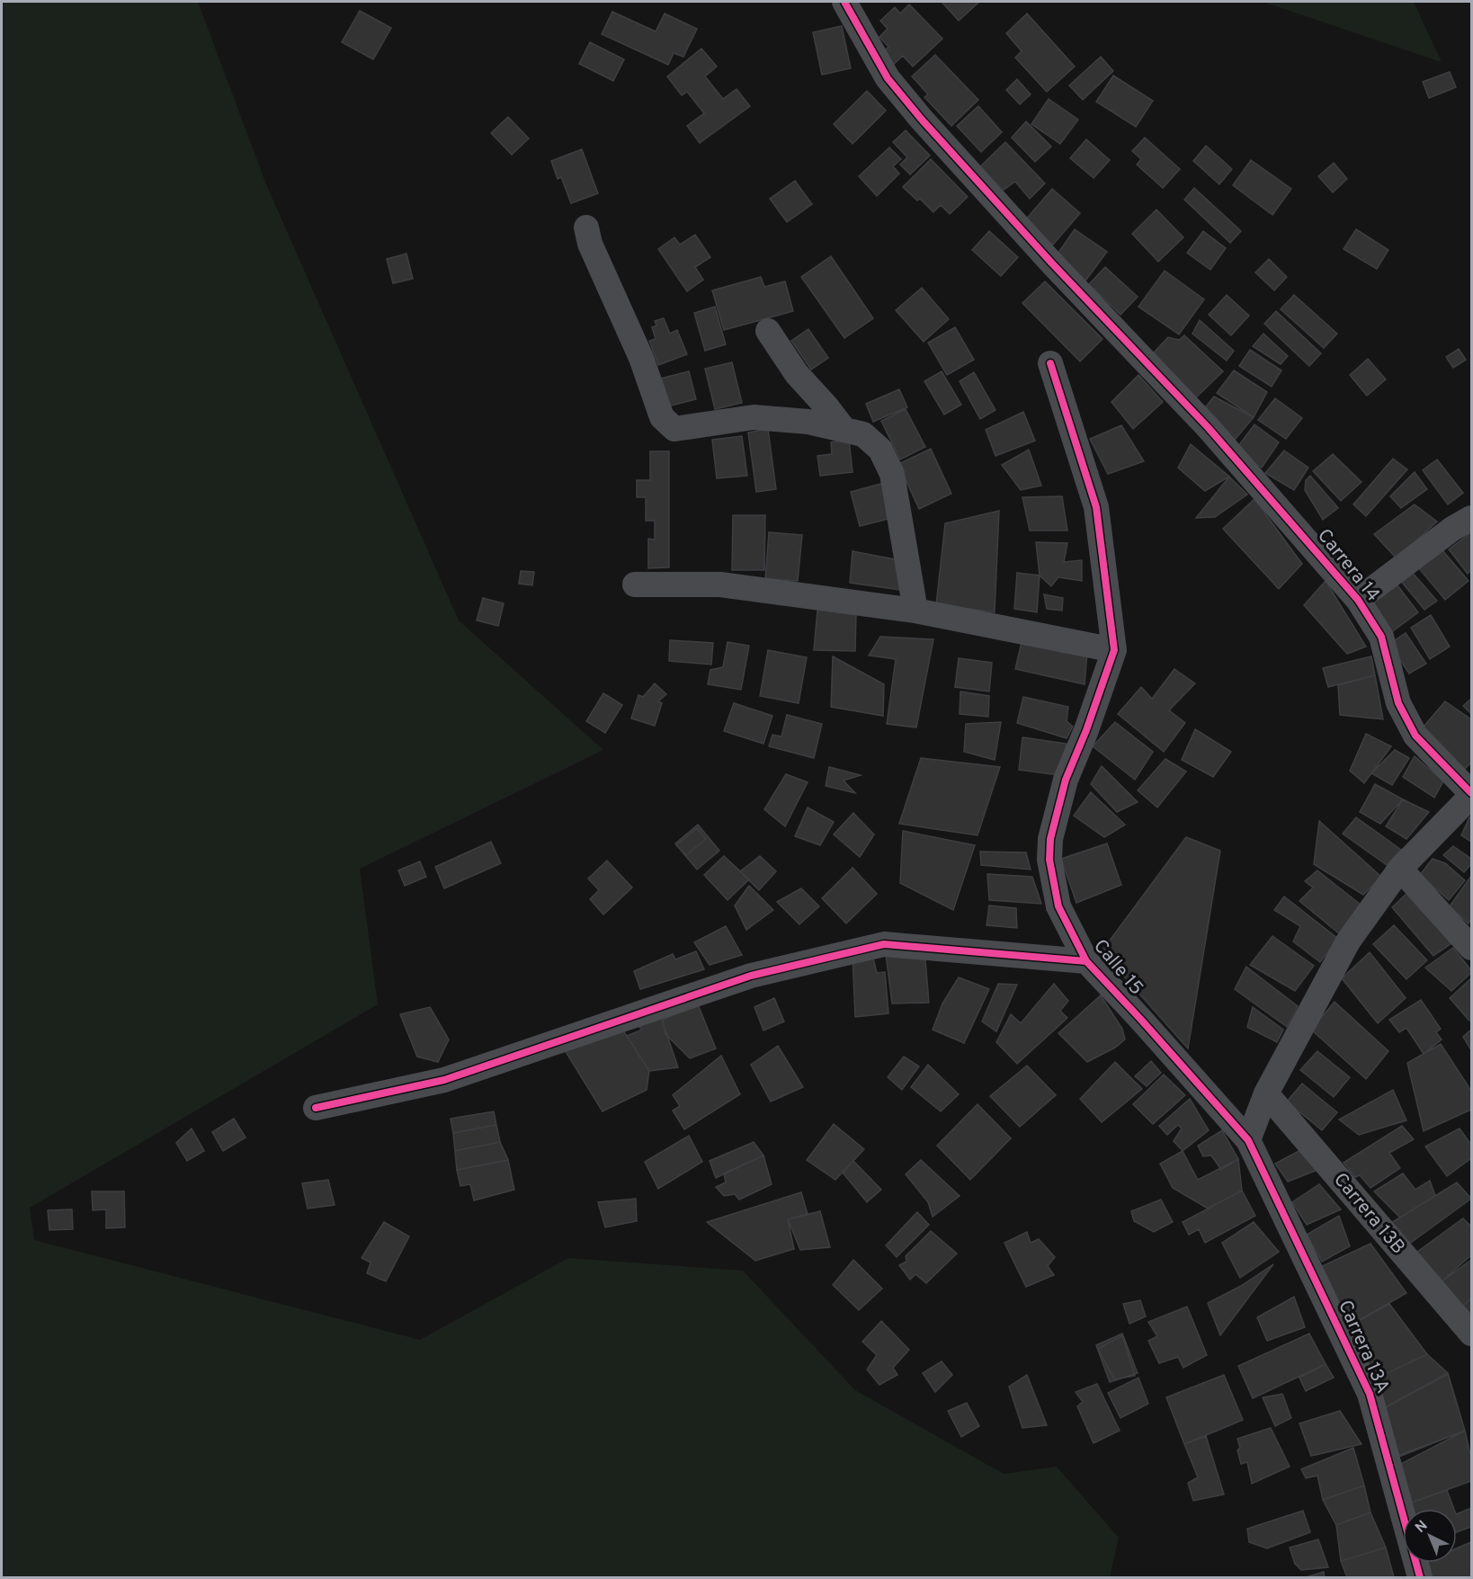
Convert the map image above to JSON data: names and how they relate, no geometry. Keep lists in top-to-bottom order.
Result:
{
  "streets": {
    "street": [
      "Carrera 14",
      "Calle 15",
      "Carrera 13B",
      "Carrera 13A"
    ]
  },
  "crossings": [
    ["Calle 15", "Carrera 13A"]
  ],
  "north": "top left"
}
